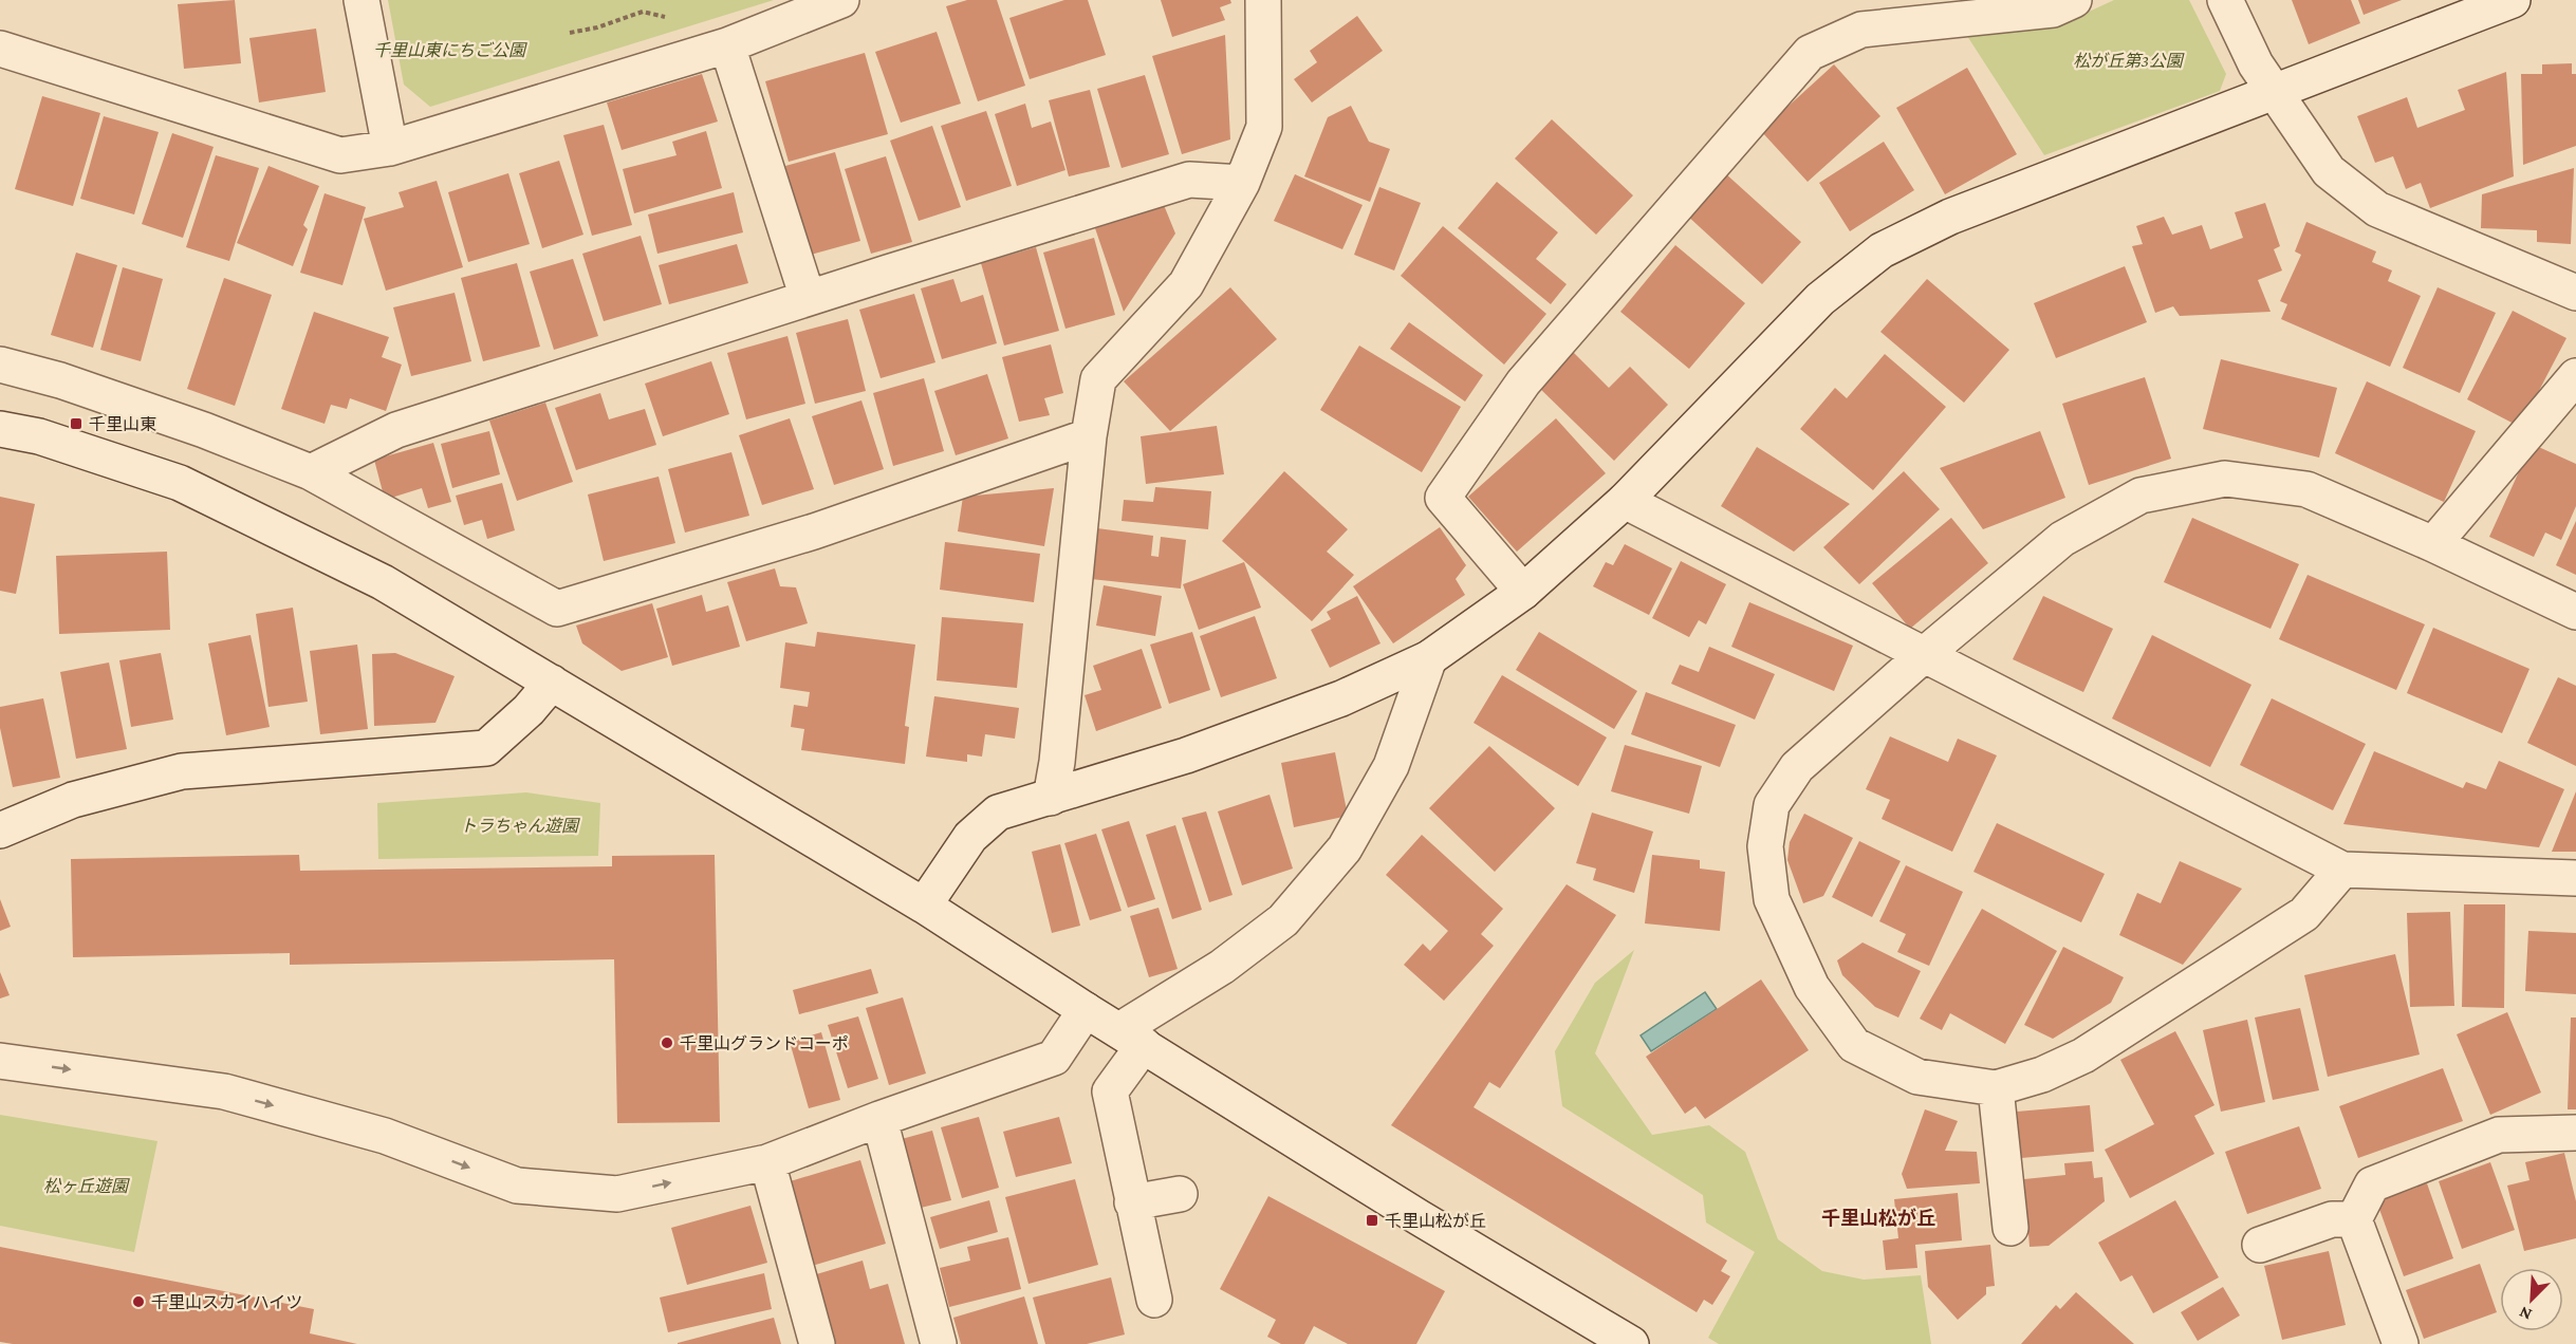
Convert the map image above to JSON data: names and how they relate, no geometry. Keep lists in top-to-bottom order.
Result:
{
  "districts": ["千里山松が丘"],
  "parks": [
    "千里山東にちご公園",
    "松が丘第3公園",
    "トラちゃん遊園",
    "松ヶ丘遊園"
  ],
  "places": {
    "transit": ["千里山東", "千里山松が丘"],
    "other": ["千里山グランドコーポ", "千里山スカイハイツ"]
  },
  "north": "bottom left"
}
